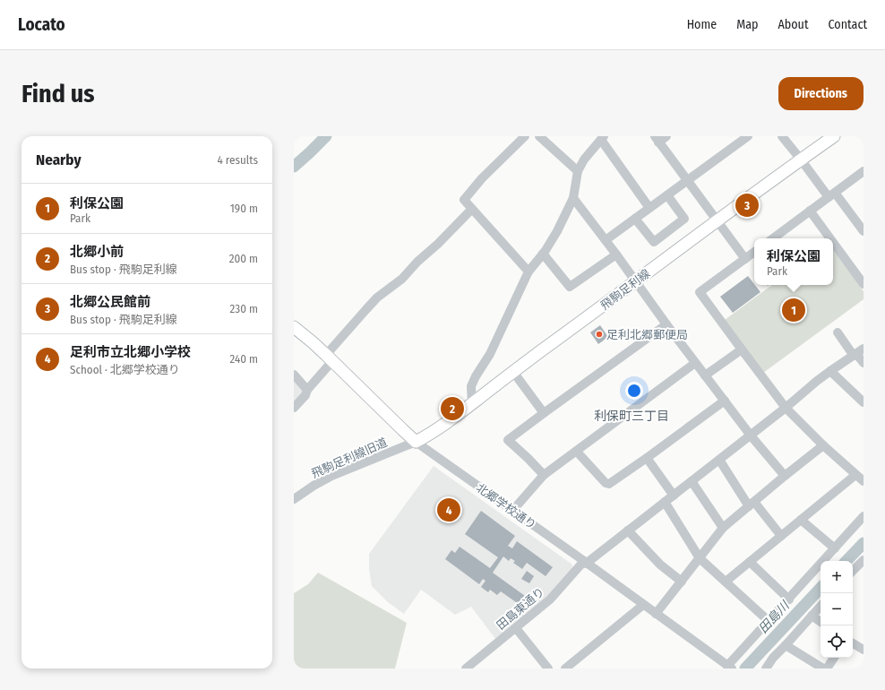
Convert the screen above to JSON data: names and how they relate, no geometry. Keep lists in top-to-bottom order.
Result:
{
  "streets": {
    "main road": ["飛駒足利線", "北郷学校通り"],
    "street": ["飛駒足利線旧道", "田島東通り"]
  },
  "crossings": [
    ["飛駒足利線", "飛駒足利線旧道"],
    ["飛駒足利線", "北郷学校通り"],
    ["飛駒足利線旧道", "北郷学校通り"],
    ["北郷学校通り", "田島東通り"]
  ],
  "districts": ["利保町三丁目"],
  "water": ["田島川"],
  "places": ["足利北郷郵便局"],
  "page": {
    "header": "Locato",
    "nav": [
      "Home",
      "Map",
      "About",
      "Contact"
    ],
    "buttons": "Directions",
    "title": "Find us",
    "heading": ["Nearby", "4 results"],
    "list": [
      {
        "mark": "1",
        "name": "利保公園",
        "note": "Park",
        "value": "190 m"
      },
      {
        "mark": "2",
        "name": "北郷小前",
        "note": "Bus stop · 飛駒足利線",
        "value": "200 m"
      },
      {
        "mark": "3",
        "name": "北郷公民館前",
        "note": "Bus stop · 飛駒足利線",
        "value": "230 m"
      },
      {
        "mark": "4",
        "name": "足利市立北郷小学校",
        "note": "School · 北郷学校通り",
        "value": "240 m"
      }
    ],
    "pins": [
      "3",
      "1",
      "2",
      "4"
    ],
    "popup": ["利保公園", "Park"],
    "map_buttons": ["+", "−"]
  }
}
